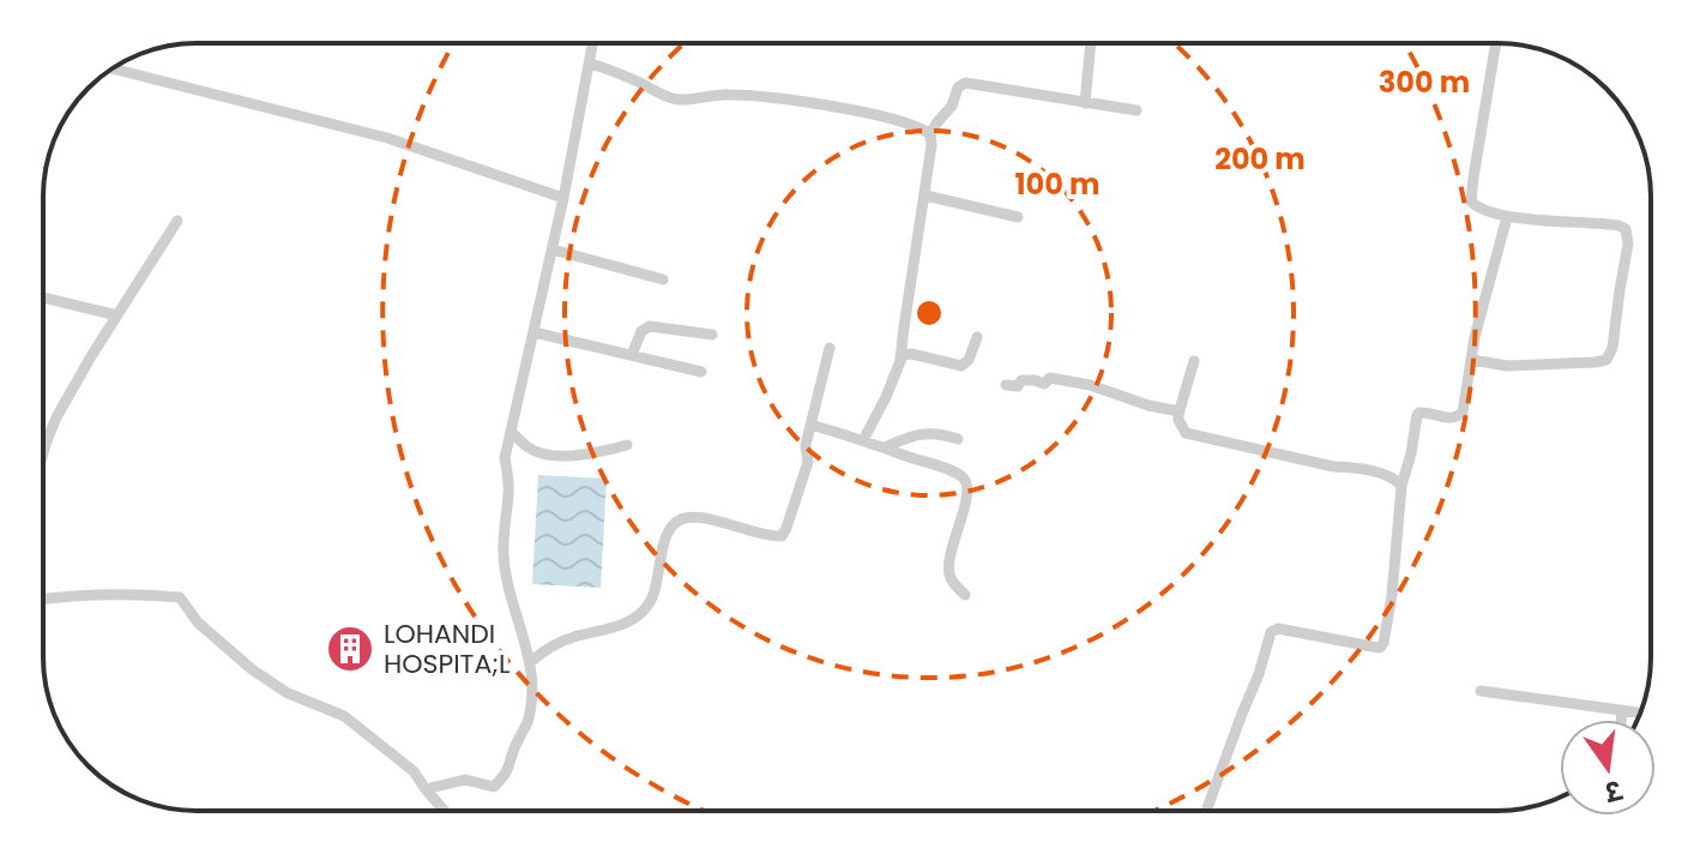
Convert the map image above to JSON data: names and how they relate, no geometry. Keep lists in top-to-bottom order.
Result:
{
  "places": {
    "building": ["LOHANDI HOSPITA;L"]
  },
  "north": "bottom",
  "rings": ["300 m", "200 m", "100 m"]
}
